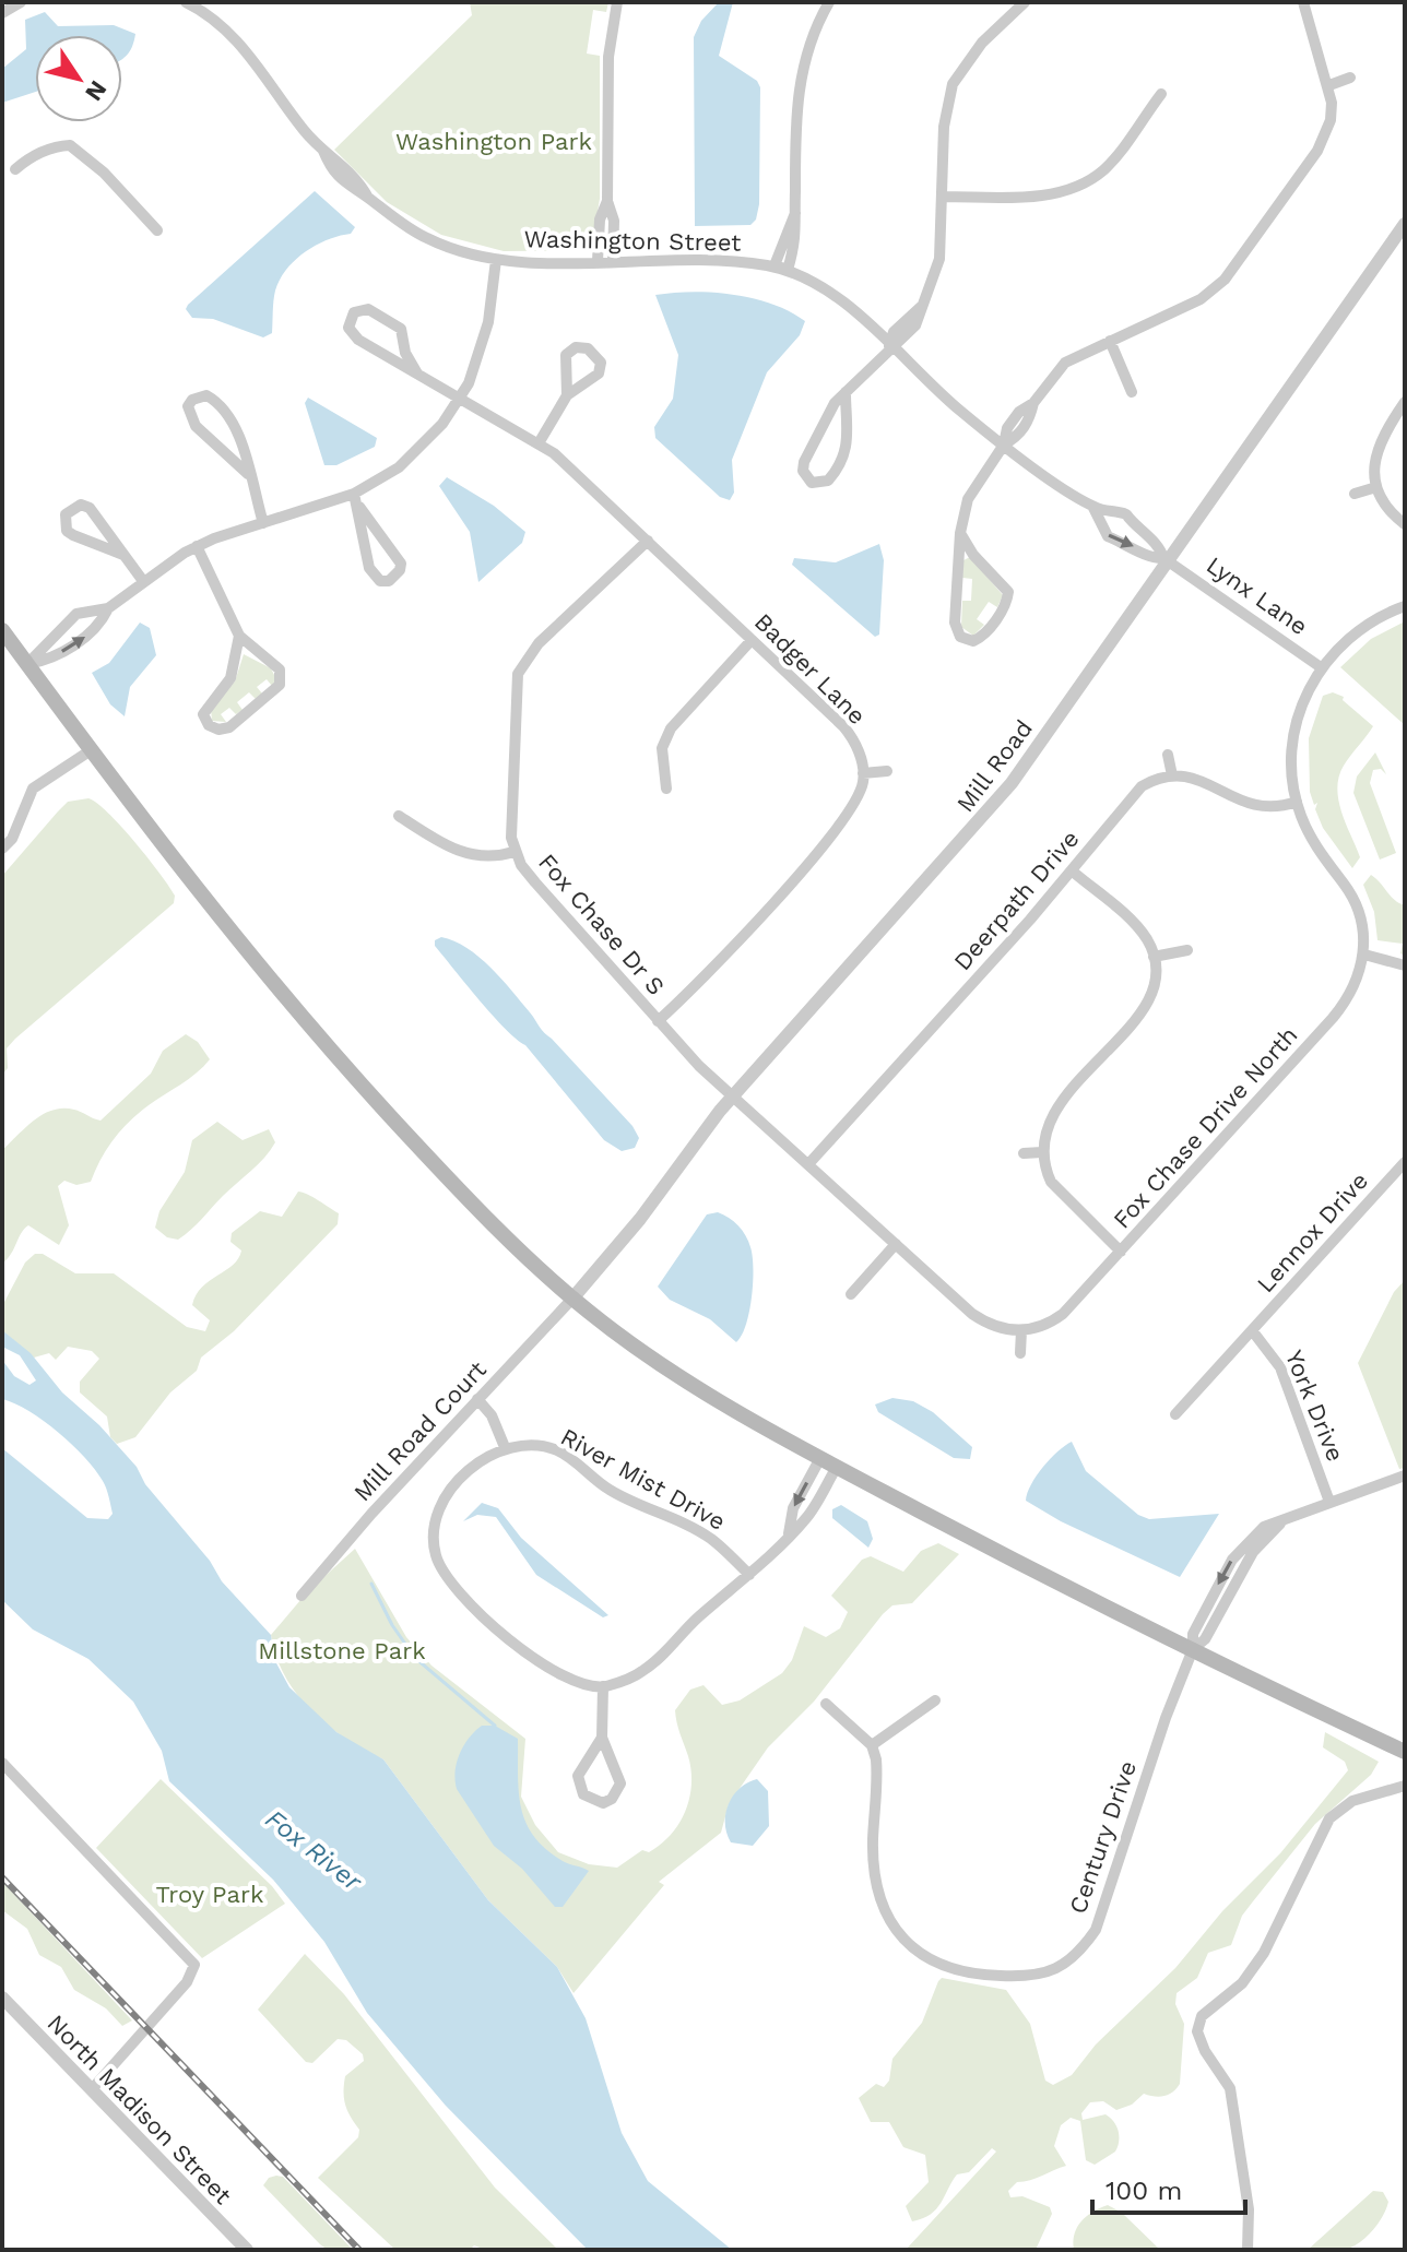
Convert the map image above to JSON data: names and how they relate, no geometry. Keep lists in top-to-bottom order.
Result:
{
  "streets": {
    "street": [
      "Washington Street",
      "Lynx Lane",
      "Badger Lane",
      "Mill Road",
      "Deerpath Drive",
      "Fox Chase Dr S",
      "Fox Chase Drive North",
      "Lennox Drive",
      "York Drive",
      "Mill Road Court",
      "River Mist Drive",
      "Century Drive",
      "North Madison Street"
    ]
  },
  "crossings": [
    ["Washington Street", "Lynx Lane"],
    ["Washington Street", "Mill Road"],
    ["Lynx Lane", "Mill Road"],
    ["Badger Lane", "Fox Chase Dr S"],
    ["Mill Road", "Fox Chase Dr S"],
    ["Mill Road", "Mill Road Court"],
    ["Lennox Drive", "York Drive"],
    ["York Drive", "Century Drive"]
  ],
  "water": ["Fox River"],
  "parks": ["Washington Park", "Millstone Park", "Troy Park"],
  "scale_bar": "100 m",
  "north": "bottom right"
}
